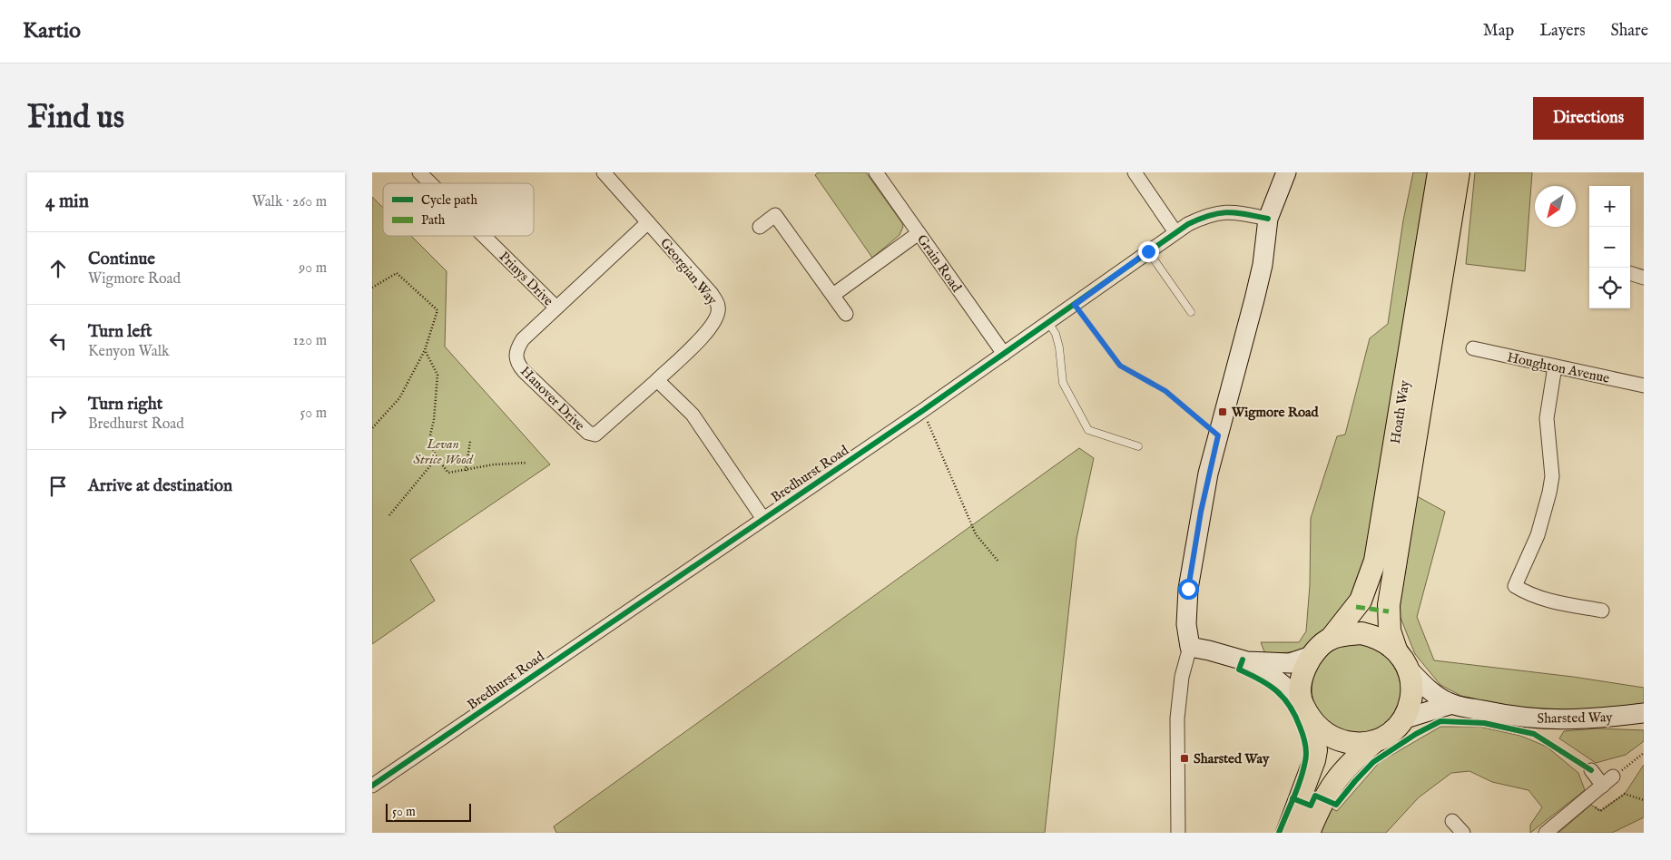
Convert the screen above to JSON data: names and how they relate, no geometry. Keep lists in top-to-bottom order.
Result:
{
  "streets": {
    "main road": ["Hoath Way"],
    "street": [
      "Grain Road",
      "Georgian Way",
      "Prinys Drive",
      "Houghton Avenue",
      "Hanover Drive",
      "Bredhurst Road",
      "Sharsted Way"
    ]
  },
  "crossings": [
    ["Grain Road", "Bredhurst Road"],
    ["Georgian Way", "Hanover Drive"],
    ["Prinys Drive", "Hanover Drive"],
    ["Hoath Way", "Sharsted Way"]
  ],
  "parks": ["Levan Strice Wood"],
  "places": {
    "transit": ["Wigmore Road", "Sharsted Way"]
  },
  "legend": ["Cycle path", "Path"],
  "scale_bar": "50 m",
  "north": "bottom left",
  "page": {
    "header": "Kartio",
    "nav": ["Map", "Layers", "Share"],
    "buttons": "Directions",
    "title": "Find us",
    "heading": ["4 min", "Walk · 260 m"],
    "map_buttons": ["+", "−"],
    "list": [
      ["Continue", "Wigmore Road", "90 m"],
      ["Turn left", "Kenyon Walk", "120 m"],
      ["Turn right", "Bredhurst Road", "50 m"],
      "Arrive at destination"
    ],
    "scale": "50 m"
  }
}
